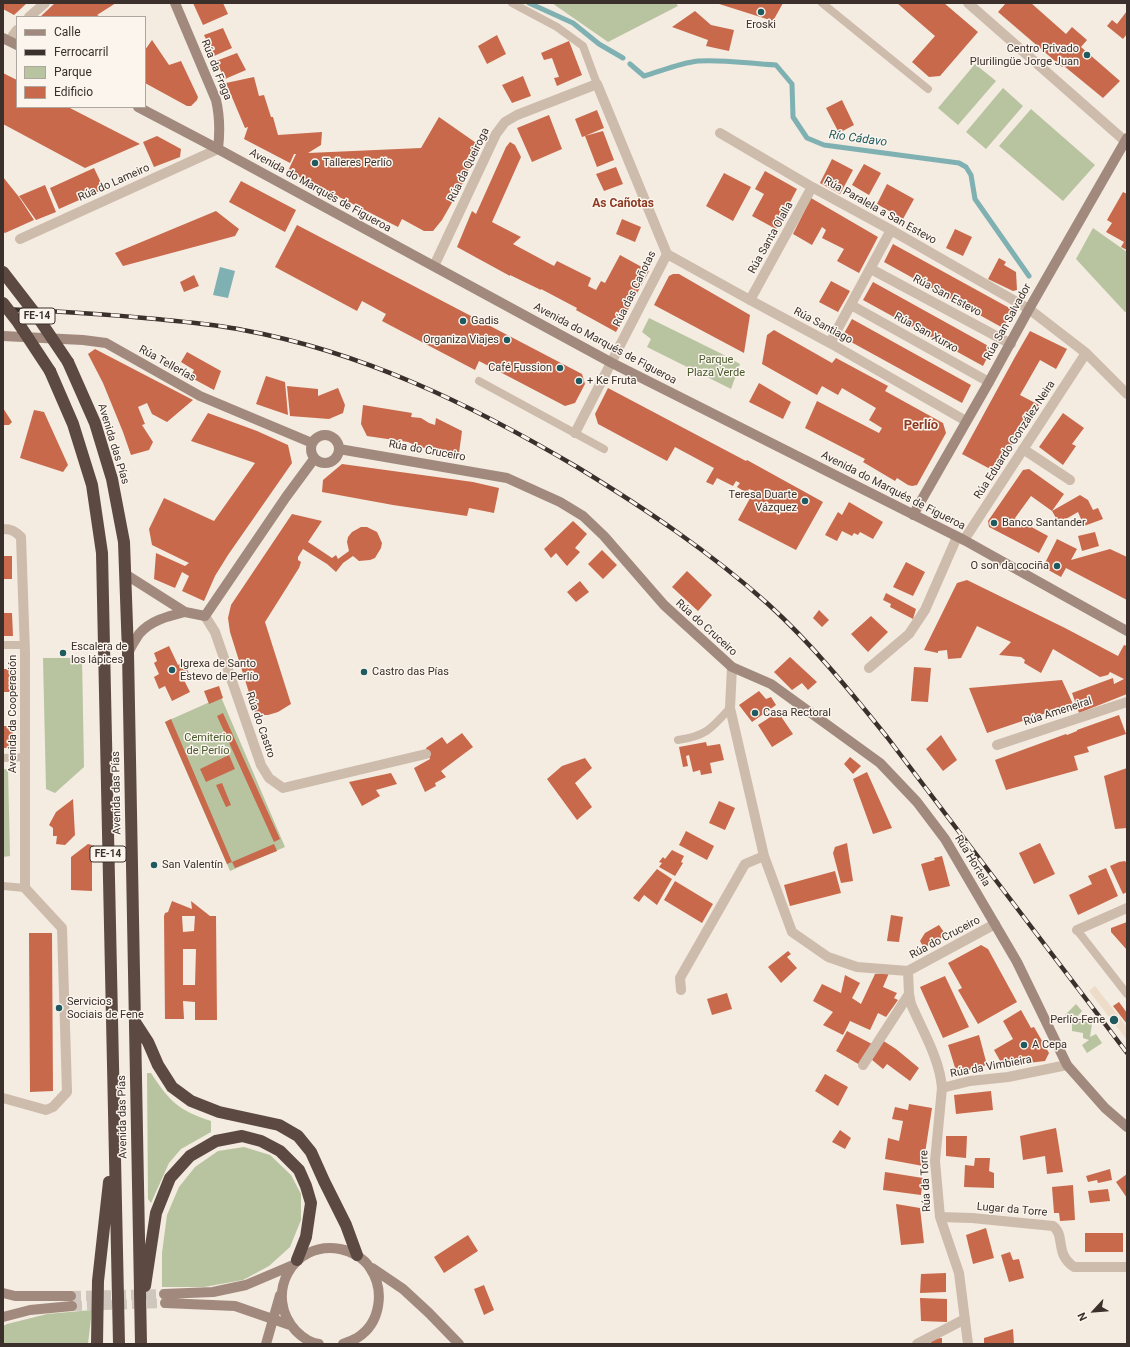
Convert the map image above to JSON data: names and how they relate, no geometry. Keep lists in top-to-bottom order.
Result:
{
  "streets": {
    "highway": ["FE-14", "Avenida das Pías"],
    "street": [
      "Rúa da Fraga",
      "Rúa da Queiroga",
      "Rúa do Lameiro",
      "Avenida do Marqués de Figueroa",
      "Rúa Paralela a San Estevo",
      "Rúa Santa Olalla",
      "Rúa das Cañotas",
      "Rúa San Estevo",
      "Rúa San Salvador",
      "Rúa Santiago",
      "Rúa San Xurxo",
      "Rúa Tellerías",
      "Rúa Eduardo González Neira",
      "Rúa do Cruceiro",
      "Rúa Ameneiral",
      "Avenida da Cooperación",
      "Rúa do Castro",
      "Rúa Hortela",
      "Rúa da Vimbieira",
      "Rúa da Torre",
      "Lugar da Torre"
    ]
  },
  "crossings": [
    ["Rúa da Fraga", "Rúa do Lameiro"],
    ["Rúa da Fraga", "Avenida do Marqués de Figueroa"],
    ["Rúa da Queiroga", "Avenida do Marqués de Figueroa"],
    ["Rúa da Queiroga", "Rúa das Cañotas"],
    ["Rúa do Lameiro", "Avenida do Marqués de Figueroa"],
    ["Avenida do Marqués de Figueroa", "Rúa das Cañotas"],
    ["Avenida do Marqués de Figueroa", "Rúa San Salvador"],
    ["Avenida do Marqués de Figueroa", "Rúa Eduardo González Neira"],
    ["Rúa Paralela a San Estevo", "Rúa Santa Olalla"],
    ["Rúa Paralela a San Estevo", "Rúa San Salvador"],
    ["Rúa Paralela a San Estevo", "Rúa Eduardo González Neira"],
    ["Rúa Santa Olalla", "Rúa Santiago"],
    ["Rúa das Cañotas", "Rúa Santiago"],
    ["Rúa San Estevo", "Rúa San Salvador"],
    ["Rúa San Salvador", "Rúa Santiago"],
    ["Rúa San Salvador", "Rúa San Xurxo"],
    ["Rúa Tellerías", "Rúa do Cruceiro"],
    ["Rúa do Cruceiro", "Rúa Hortela"],
    ["Rúa do Cruceiro", "Rúa da Torre"],
    ["Rúa Hortela", "Rúa da Vimbieira"],
    ["Rúa da Vimbieira", "Rúa da Torre"],
    ["Rúa da Torre", "Lugar da Torre"]
  ],
  "districts": ["As Cañotas", "Perlío"],
  "water": ["Río Cádavo"],
  "parks": ["Parque Plaza Verde", "Cemiterio de Perlío"],
  "places": [
    "Eroski",
    "Centro Privado Plurilingüe Jorge Juan",
    "Talleres Perlío",
    "Gadis",
    "Organiza Viajes",
    "Café Fussion",
    "+ Ke Fruta",
    "Teresa Duarte Vázquez",
    "Banco Santander",
    "O son da cociña",
    "Escalera de los lápices",
    "Igrexa de Santo Estevo de Perlío",
    "Castro das Pías",
    "Casa Rectoral",
    "San Valentín",
    "Servicios Sociais de Fene",
    "Perlío-Fene",
    "A Cepa"
  ],
  "legend": [
    "Calle",
    "Ferrocarril",
    "Parque",
    "Edificio"
  ],
  "north": "bottom left"
}
